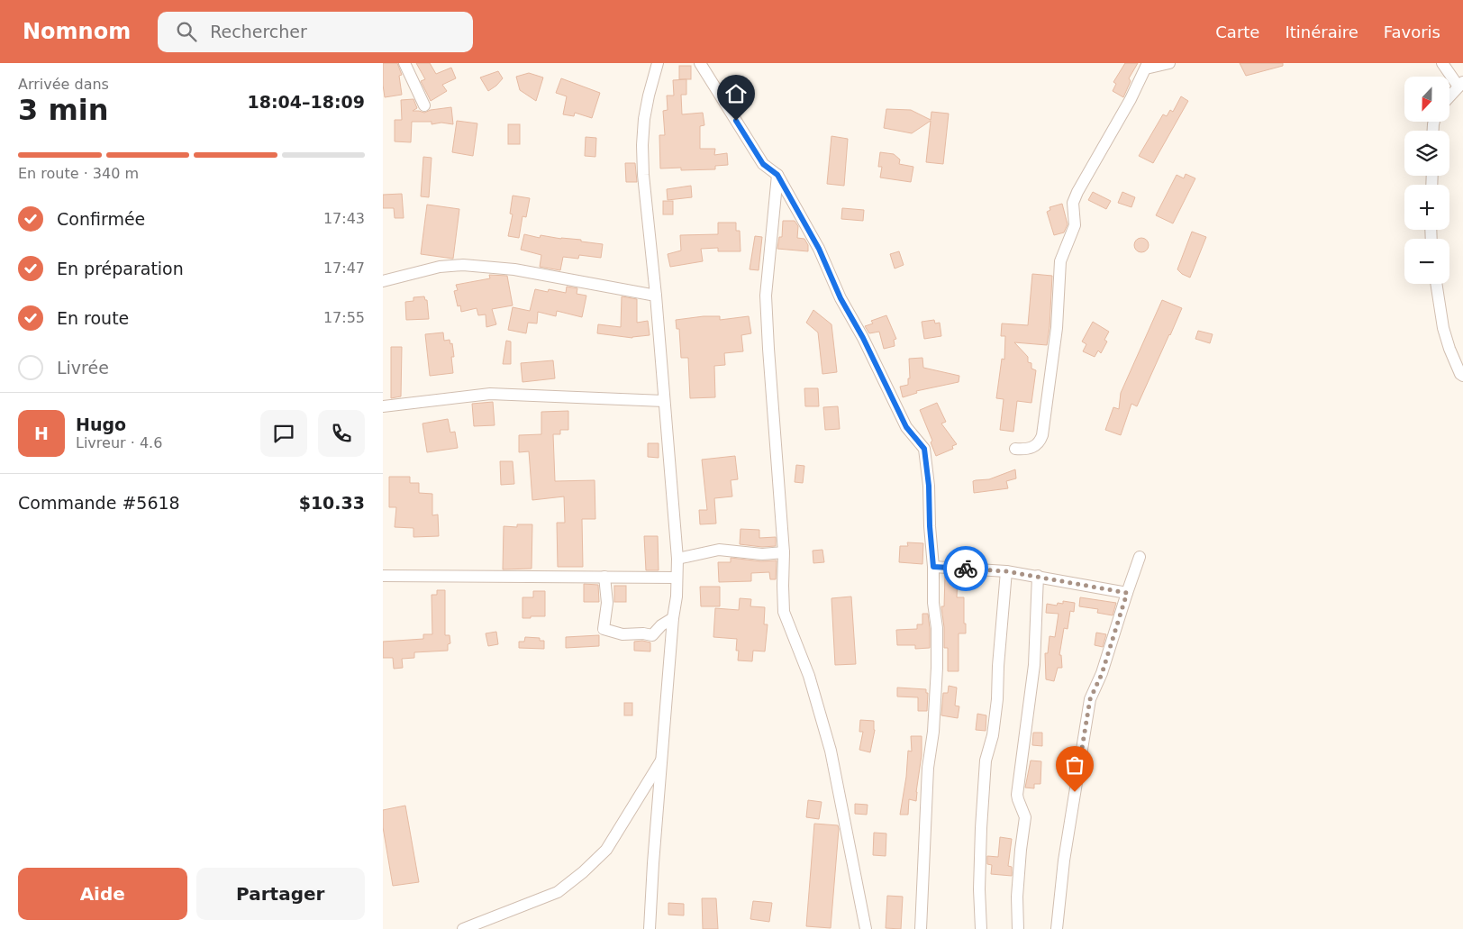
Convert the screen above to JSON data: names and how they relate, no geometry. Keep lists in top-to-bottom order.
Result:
{
  "north": "bottom",
  "page": {
    "header": "Nomnom",
    "search": "Rechercher",
    "nav": ["Carte", "Itinéraire", "Favoris"],
    "heading": ["3 min", "Arrivée dans", "18:04–18:09"],
    "panel": [
      "Hugo",
      "Livreur · 4.6",
      "Commande #5618",
      "$10.33"
    ],
    "map_buttons": ["+", "−"],
    "bar": "En route · 340 m",
    "list": [
      ["Confirmée", "17:43"],
      ["En préparation", "17:47"],
      ["En route", "17:55"],
      "Livrée"
    ],
    "round": "H",
    "buttons": ["Aide", "Partager"]
  }
}
